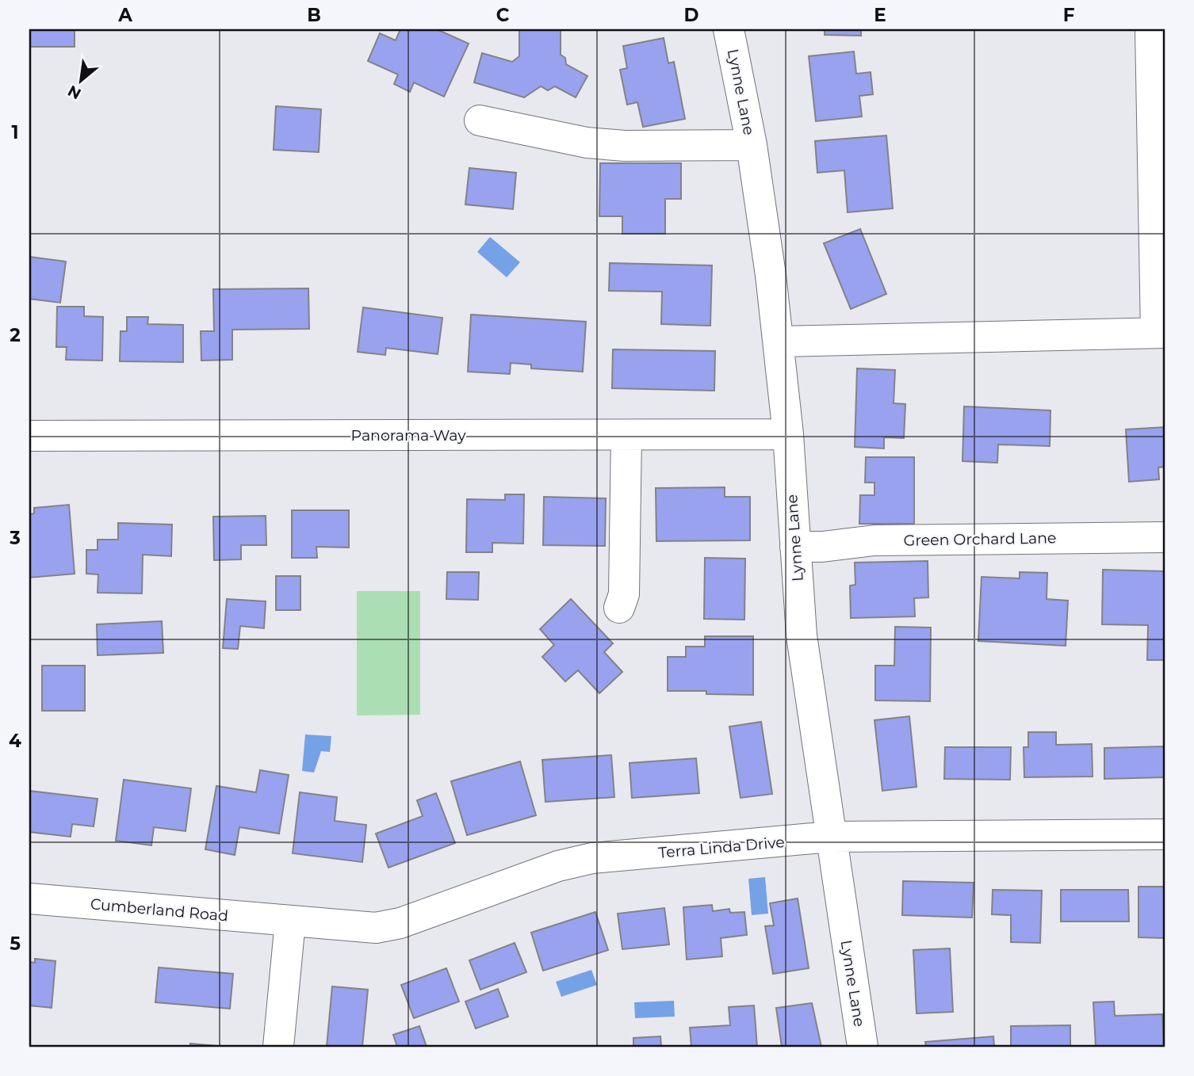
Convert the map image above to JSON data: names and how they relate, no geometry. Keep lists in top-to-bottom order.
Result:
{
  "streets": {
    "street": [
      "Lynne Lane",
      "Panorama Way",
      "Green Orchard Lane",
      "Terra Linda Drive",
      "Cumberland Road"
    ]
  },
  "crossings": [
    ["Lynne Lane", "Panorama Way"],
    ["Lynne Lane", "Green Orchard Lane"],
    ["Lynne Lane", "Terra Linda Drive"],
    ["Terra Linda Drive", "Cumberland Road"]
  ],
  "north": "bottom left",
  "grid": {
    "columns": [
      "A",
      "B",
      "C",
      "D",
      "E",
      "F"
    ],
    "rows": [
      "1",
      "2",
      "3",
      "4",
      "5"
    ]
  }
}
